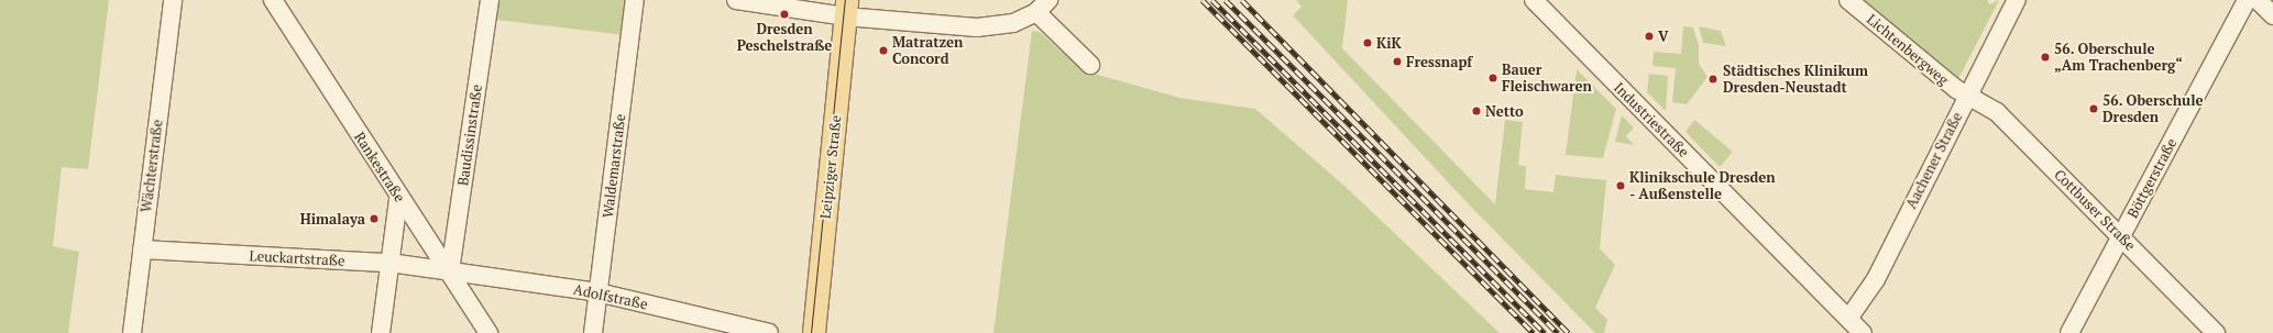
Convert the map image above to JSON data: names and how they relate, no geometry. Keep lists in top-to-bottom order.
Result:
{
  "streets": {
    "main road": ["Leipziger Straße"],
    "street": [
      "Lichtenbergweg",
      "Industriestraße",
      "Baudissinstraße",
      "Aachener Straße",
      "Wächterstraße",
      "Waldemarstraße",
      "Rankestraße",
      "Böttgerstraße",
      "Cottbuser Straße",
      "Leuckartstraße",
      "Adolfstraße"
    ]
  },
  "crossings": [
    ["Lichtenbergweg", "Aachener Straße"],
    ["Lichtenbergweg", "Cottbuser Straße"],
    ["Industriestraße", "Aachener Straße"],
    ["Baudissinstraße", "Rankestraße"],
    ["Baudissinstraße", "Leuckartstraße"],
    ["Baudissinstraße", "Adolfstraße"],
    ["Aachener Straße", "Cottbuser Straße"],
    ["Wächterstraße", "Leuckartstraße"],
    ["Waldemarstraße", "Adolfstraße"],
    ["Rankestraße", "Leuckartstraße"],
    ["Rankestraße", "Adolfstraße"],
    ["Böttgerstraße", "Cottbuser Straße"],
    ["Leuckartstraße", "Adolfstraße"]
  ],
  "places": [
    "Dresden Peschelstraße",
    "V",
    "KiK",
    "Matratzen Concord",
    "56. Oberschule „Am Trachenberg“",
    "Fressnapf",
    "Bauer Fleischwaren",
    "Städtisches Klinikum Dresden-Neustadt",
    "56. Oberschule Dresden",
    "Netto",
    "Klinikschule Dresden - Außenstelle",
    "Himalaya"
  ]
}
